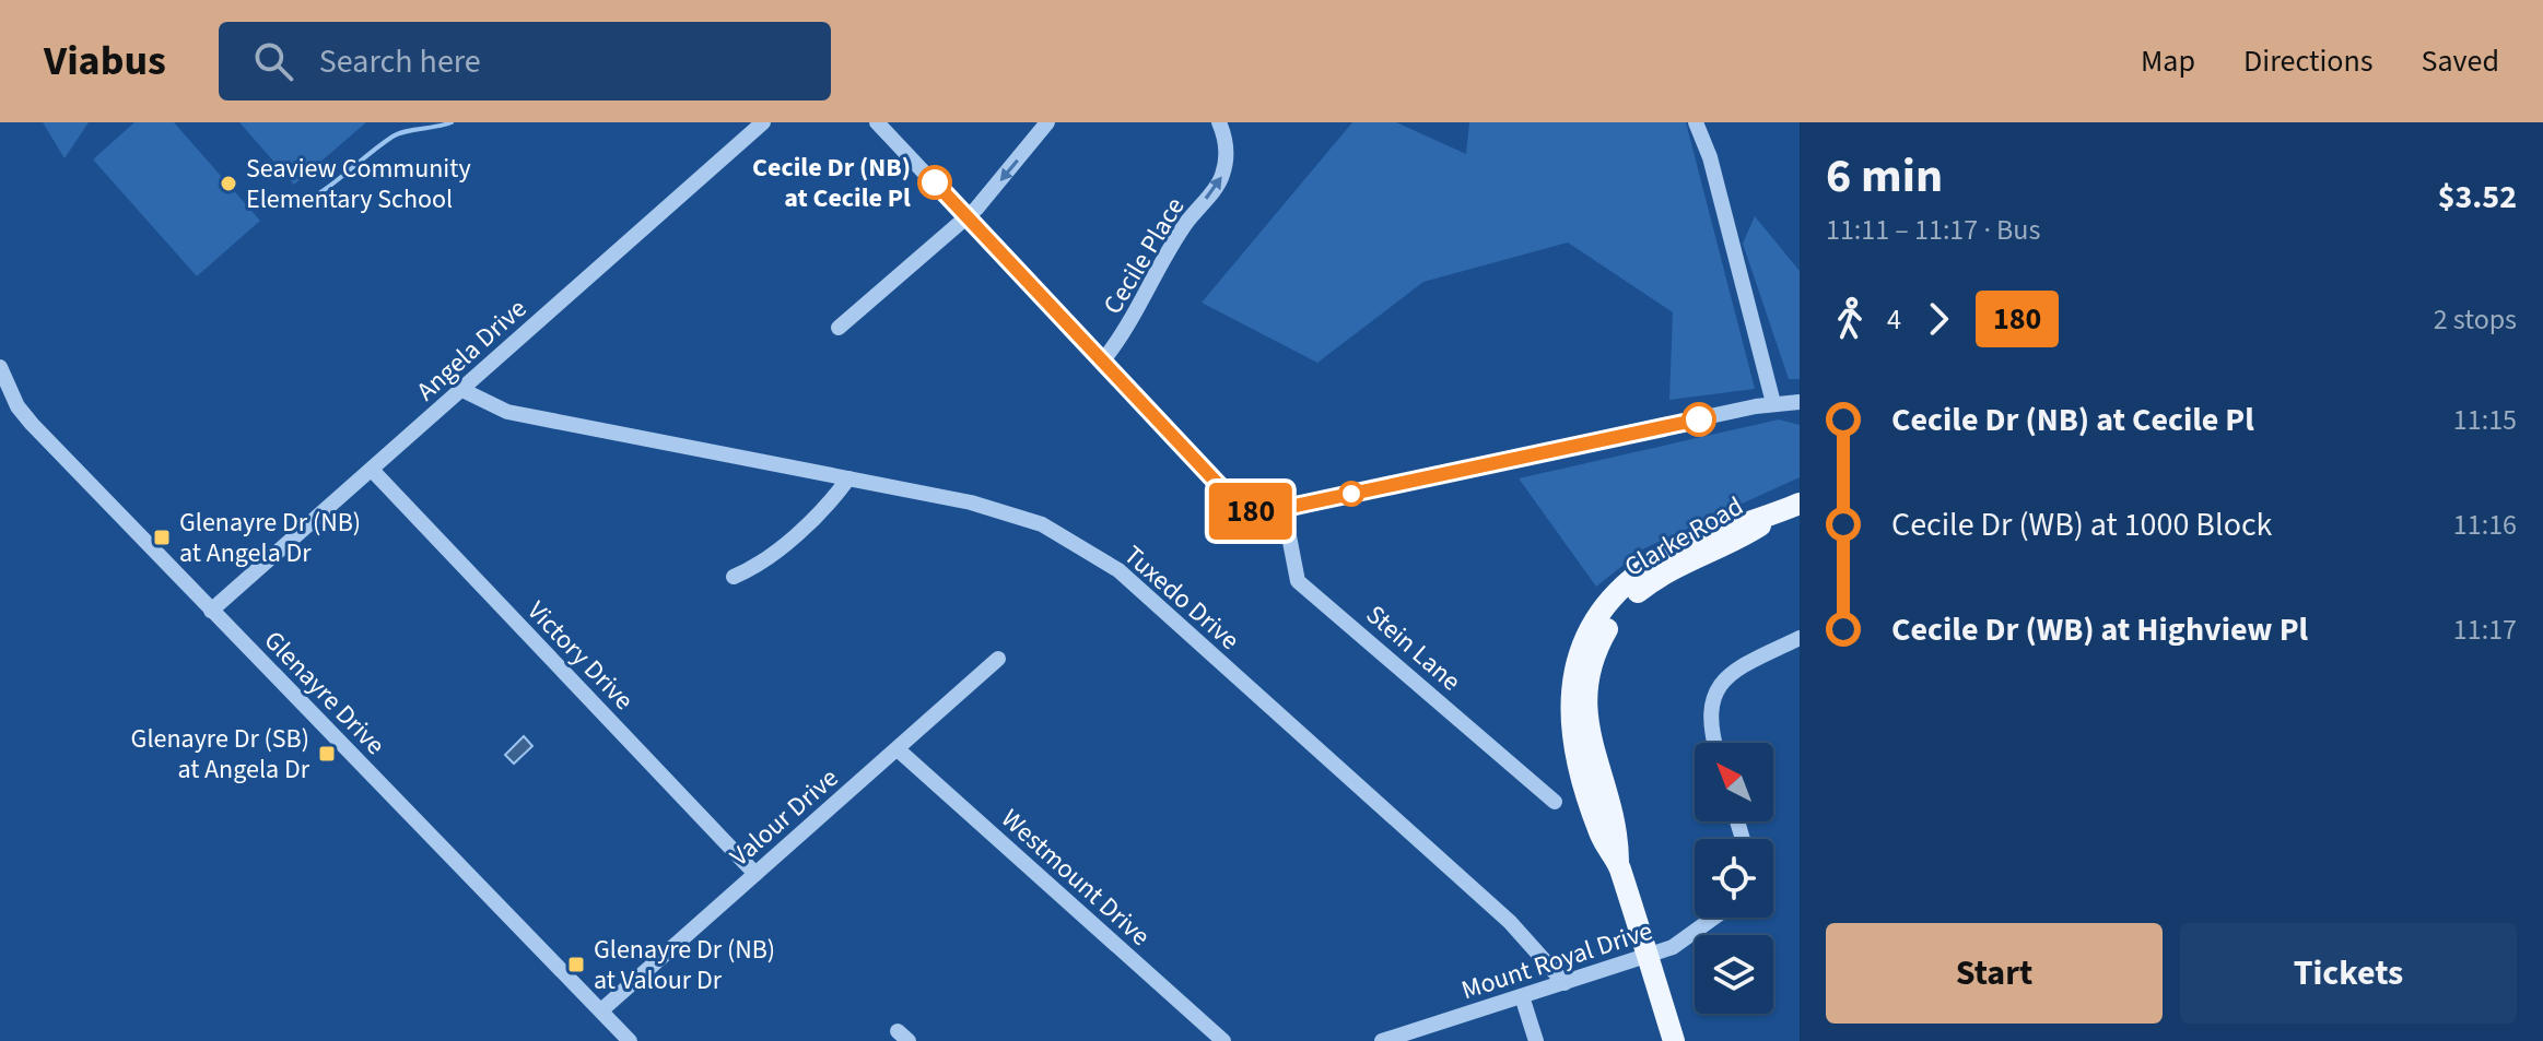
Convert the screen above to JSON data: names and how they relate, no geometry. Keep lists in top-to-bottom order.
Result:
{
  "streets": {
    "main road": ["Clarke Road"],
    "street": [
      "Cecile Place",
      "Angela Drive",
      "Tuxedo Drive",
      "Stein Lane",
      "Victory Drive",
      "Glenayre Drive",
      "Valour Drive",
      "Westmount Drive",
      "Mount Royal Drive"
    ]
  },
  "crossings": [
    ["Angela Drive", "Tuxedo Drive"],
    ["Angela Drive", "Victory Drive"],
    ["Angela Drive", "Glenayre Drive"],
    ["Clarke Road", "Mount Royal Drive"],
    ["Tuxedo Drive", "Mount Royal Drive"],
    ["Victory Drive", "Valour Drive"],
    ["Glenayre Drive", "Valour Drive"],
    ["Valour Drive", "Westmount Drive"]
  ],
  "one_way": ["Cecile Place"],
  "places": {
    "other": ["Cecile Dr (NB) at Cecile Pl", "Seaview Community Elementary School"],
    "transit": ["Glenayre Dr (NB) at Angela Dr", "Glenayre Dr (SB) at Angela Dr", "Glenayre Dr (NB) at Valour Dr"]
  },
  "lines": ["bus line 180"],
  "north": "top left",
  "page": {
    "header": "Viabus",
    "search": "Search here",
    "nav": ["Map", "Directions", "Saved"],
    "on_map": "180",
    "heading": ["6 min", "11:11 – 11:17 · Bus", "$3.52"],
    "legs": ["4", "180", "2 stops"],
    "list": [
      {
        "name": "Cecile Dr (NB) at Cecile Pl",
        "value": "11:15"
      },
      {
        "name": "Cecile Dr (WB) at 1000 Block",
        "value": "11:16"
      },
      {
        "name": "Cecile Dr (WB) at Highview Pl",
        "value": "11:17"
      }
    ],
    "buttons": ["Start", "Tickets"]
  }
}
